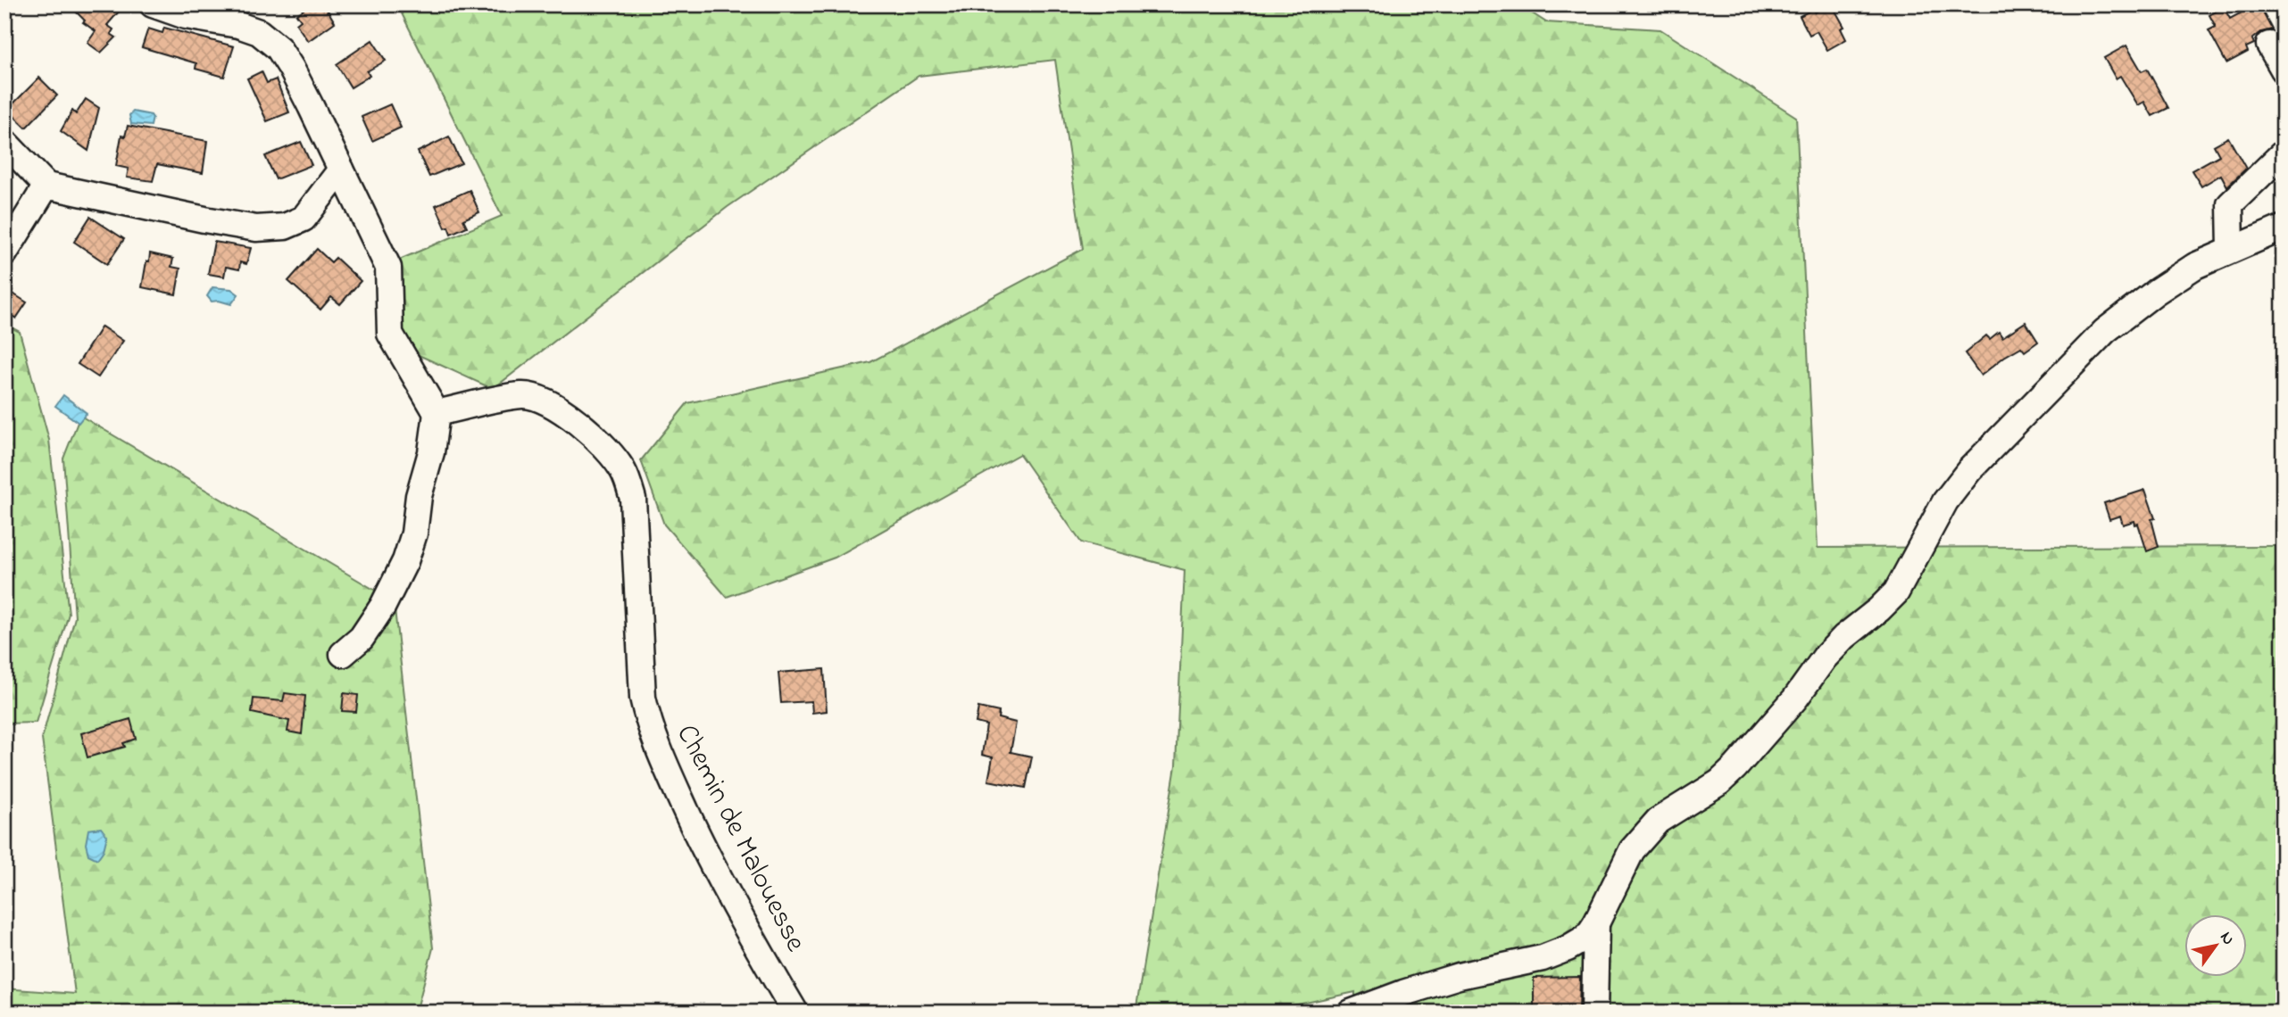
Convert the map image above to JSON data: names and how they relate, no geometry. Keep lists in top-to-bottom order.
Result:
{
  "streets": {
    "street": ["Chemin de Malouesse"]
  },
  "north": "top right"
}
